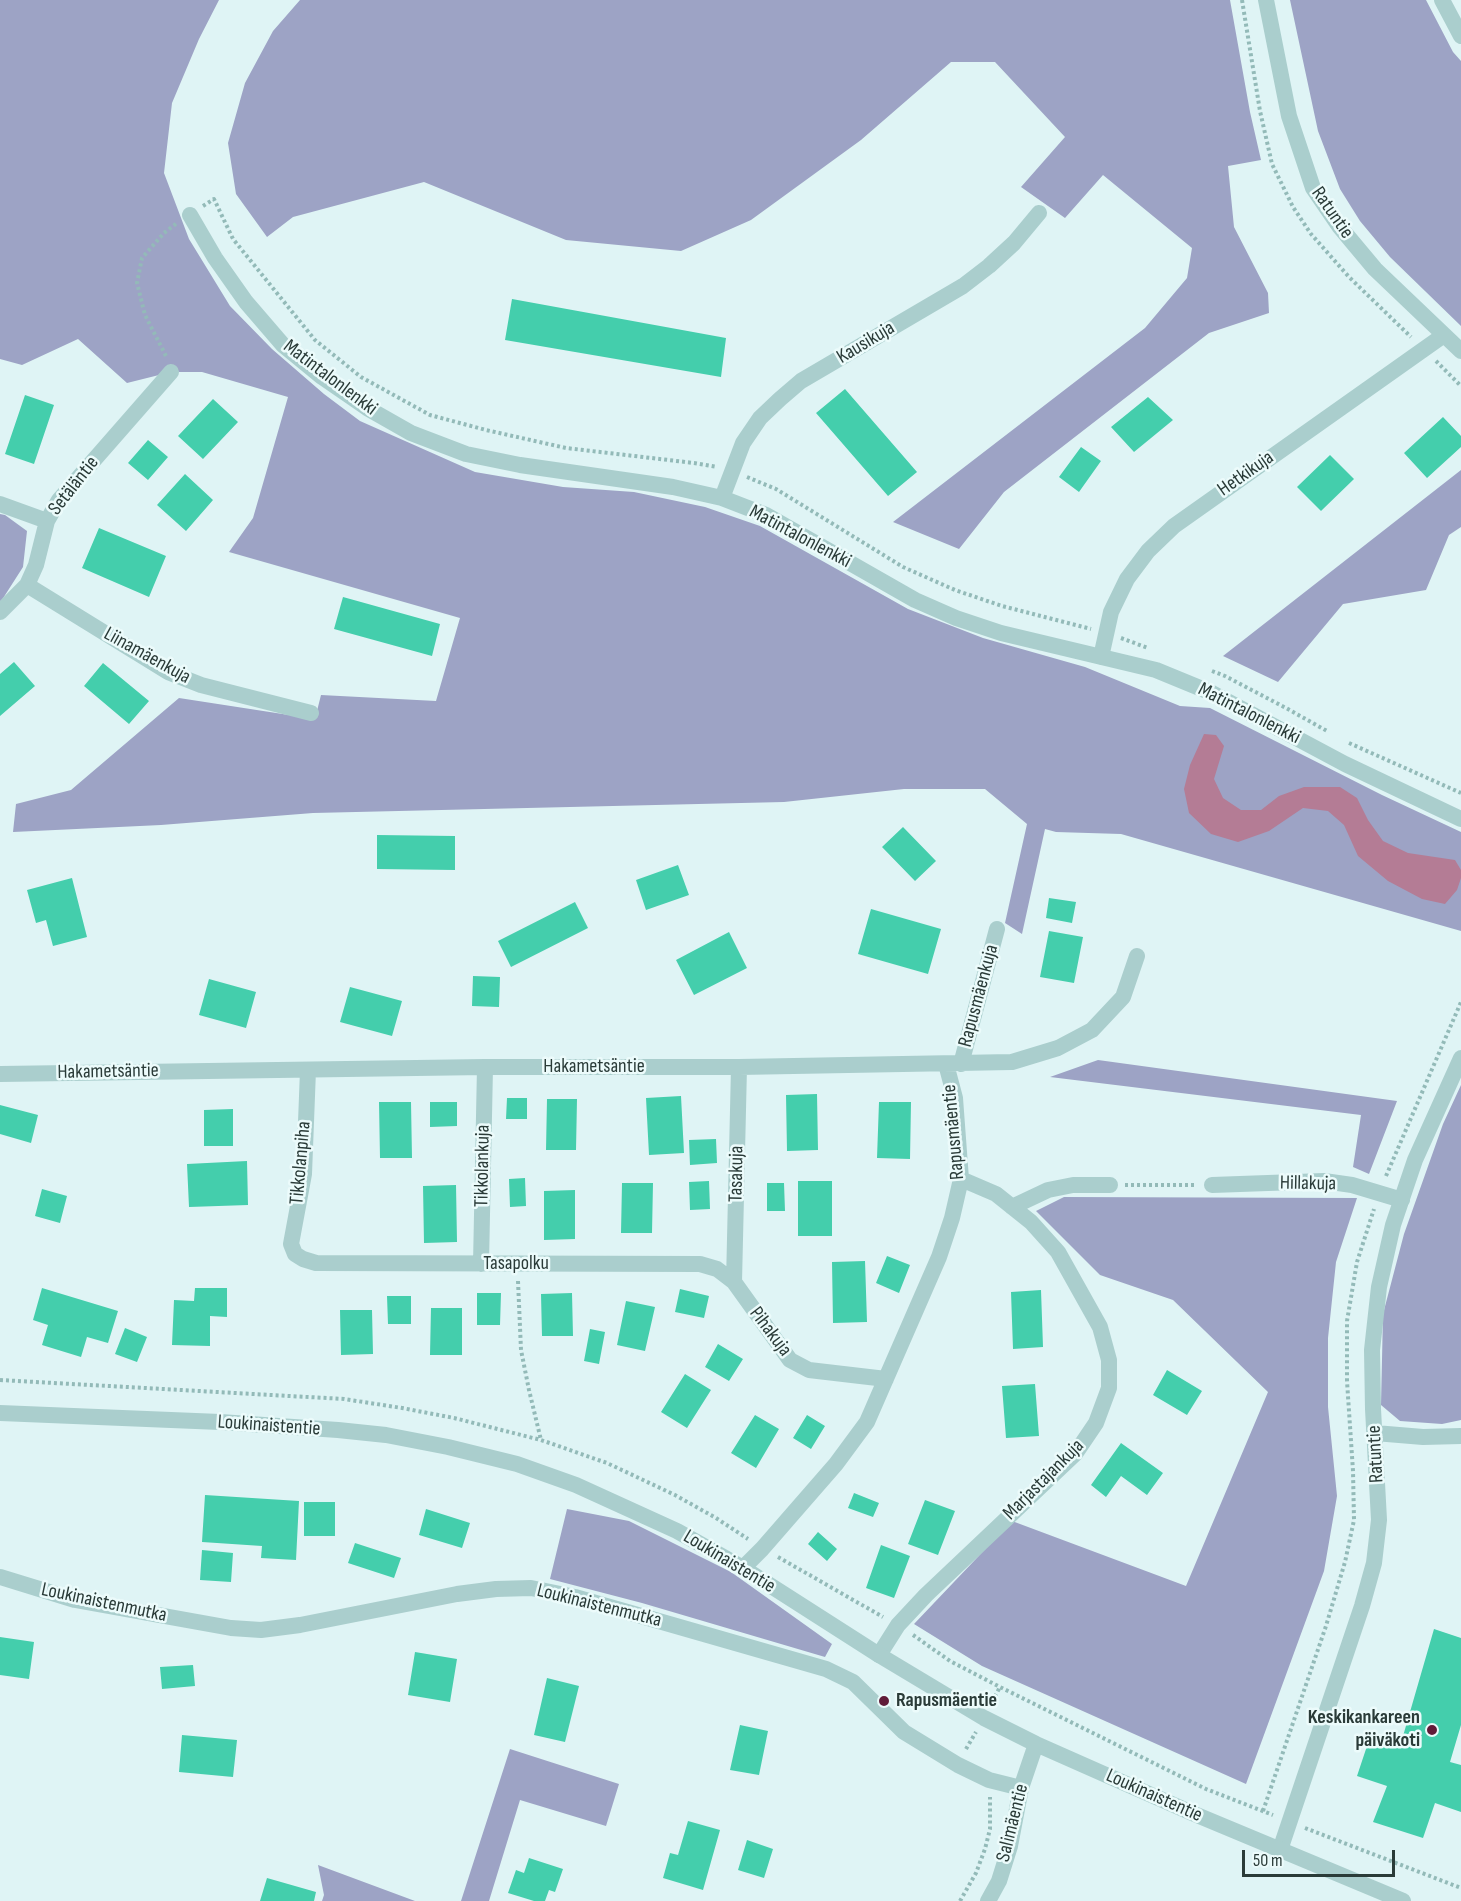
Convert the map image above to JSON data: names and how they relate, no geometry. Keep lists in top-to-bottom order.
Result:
{
  "streets": {
    "street": [
      "Ratuntie",
      "Kausikuja",
      "Matintalonlenkki",
      "Hetkikuja",
      "Setäläntie",
      "Liinamäenkuja",
      "Rapusmäenkuja",
      "Hakametsäntie",
      "Rapusmäentie",
      "Tikkolanpiha",
      "Tikkolankuja",
      "Tasakuja",
      "Hillakuja",
      "Tasapolku",
      "Pihakuja",
      "Loukinaistentie",
      "Marjastajankuja",
      "Loukinaistenmutka",
      "Salimäentie"
    ]
  },
  "crossings": [
    ["Ratuntie", "Hetkikuja"],
    ["Ratuntie", "Hillakuja"],
    ["Ratuntie", "Loukinaistentie"],
    ["Kausikuja", "Matintalonlenkki"],
    ["Matintalonlenkki", "Hetkikuja"],
    ["Setäläntie", "Liinamäenkuja"],
    ["Rapusmäenkuja", "Hakametsäntie"],
    ["Rapusmäenkuja", "Rapusmäentie"],
    ["Hakametsäntie", "Rapusmäentie"],
    ["Hakametsäntie", "Tikkolanpiha"],
    ["Hakametsäntie", "Tikkolankuja"],
    ["Hakametsäntie", "Tasakuja"],
    ["Rapusmäentie", "Pihakuja"],
    ["Rapusmäentie", "Loukinaistentie"],
    ["Rapusmäentie", "Marjastajankuja"],
    ["Tikkolanpiha", "Tasapolku"],
    ["Tikkolankuja", "Tasapolku"],
    ["Tasakuja", "Tasapolku"],
    ["Tasakuja", "Pihakuja"],
    ["Tasapolku", "Pihakuja"],
    ["Loukinaistentie", "Marjastajankuja"],
    ["Loukinaistentie", "Salimäentie"],
    ["Loukinaistenmutka", "Salimäentie"]
  ],
  "places": ["Rapusmäentie", "Keskikankareen päiväkoti"],
  "scale_bar": "50 m"
}
